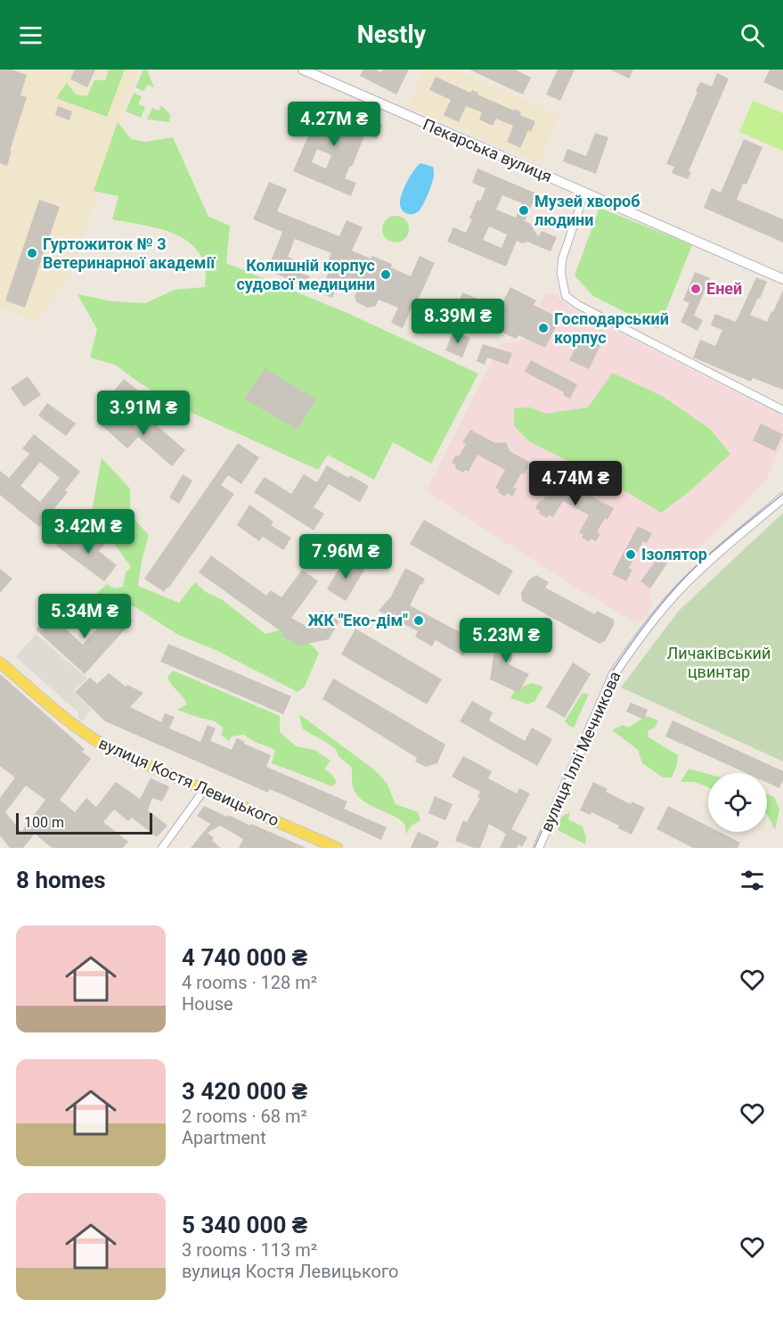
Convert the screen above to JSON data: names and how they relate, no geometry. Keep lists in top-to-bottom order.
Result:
{
  "streets": {
    "main road": ["вулиця Костя Левицького"],
    "street": ["Пекарська вулиця", "вулиця Іллі Мечникова"]
  },
  "parks": ["Личаківський цвинтар"],
  "places": [
    "Музей хвороб людини",
    "Гуртожиток № 3 Ветеринарної академії",
    "Колишній корпус судової медицини",
    "Еней",
    "Господарський корпус",
    "Ізолятор",
    "ЖК \"Еко-дім\""
  ],
  "scale_bar": "100 m",
  "page": {
    "header": "Nestly",
    "price": [
      "4.27M ₴",
      "8.39M ₴",
      "3.91M ₴",
      "4.74M ₴",
      "3.42M ₴",
      "7.96M ₴",
      "5.34M ₴",
      "5.23M ₴"
    ],
    "scale": "100 m",
    "heading": "8 homes",
    "list": [
      {
        "name": "4 740 000 ₴",
        "note": "4 rooms · 128 m² · House"
      },
      {
        "name": "3 420 000 ₴",
        "note": "2 rooms · 68 m² · Apartment"
      },
      {
        "name": "5 340 000 ₴",
        "note": "3 rooms · 113 m² · вулиця Костя Левицького"
      }
    ]
  }
}
